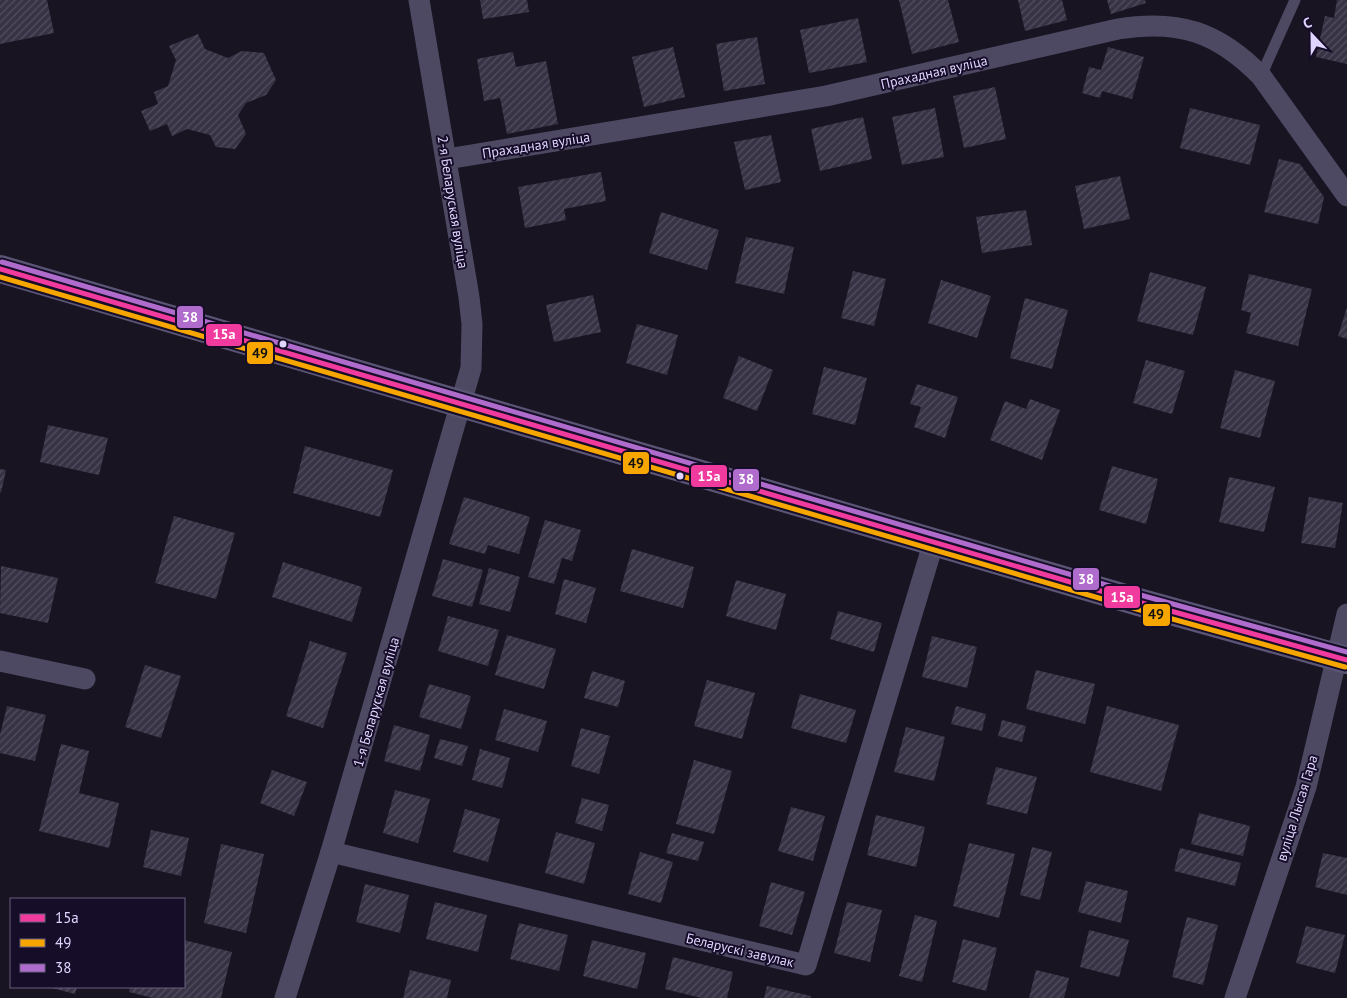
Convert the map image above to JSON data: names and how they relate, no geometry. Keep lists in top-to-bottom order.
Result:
{
  "streets": {
    "street": [
      "Прахадная вуліца",
      "2-я Беларуская вуліца",
      "1-я Беларуская вуліца",
      "вуліца Лысая Гара",
      "Беларускі завулак"
    ]
  },
  "crossings": [
    ["Прахадная вуліца", "2-я Беларуская вуліца"],
    ["2-я Беларуская вуліца", "1-я Беларуская вуліца"],
    ["1-я Беларуская вуліца", "Беларускі завулак"]
  ],
  "lines": ["transit line 38", "transit line 15а", "transit line 49"],
  "legend": ["15а", "49", "38"],
  "north": "top"
}
